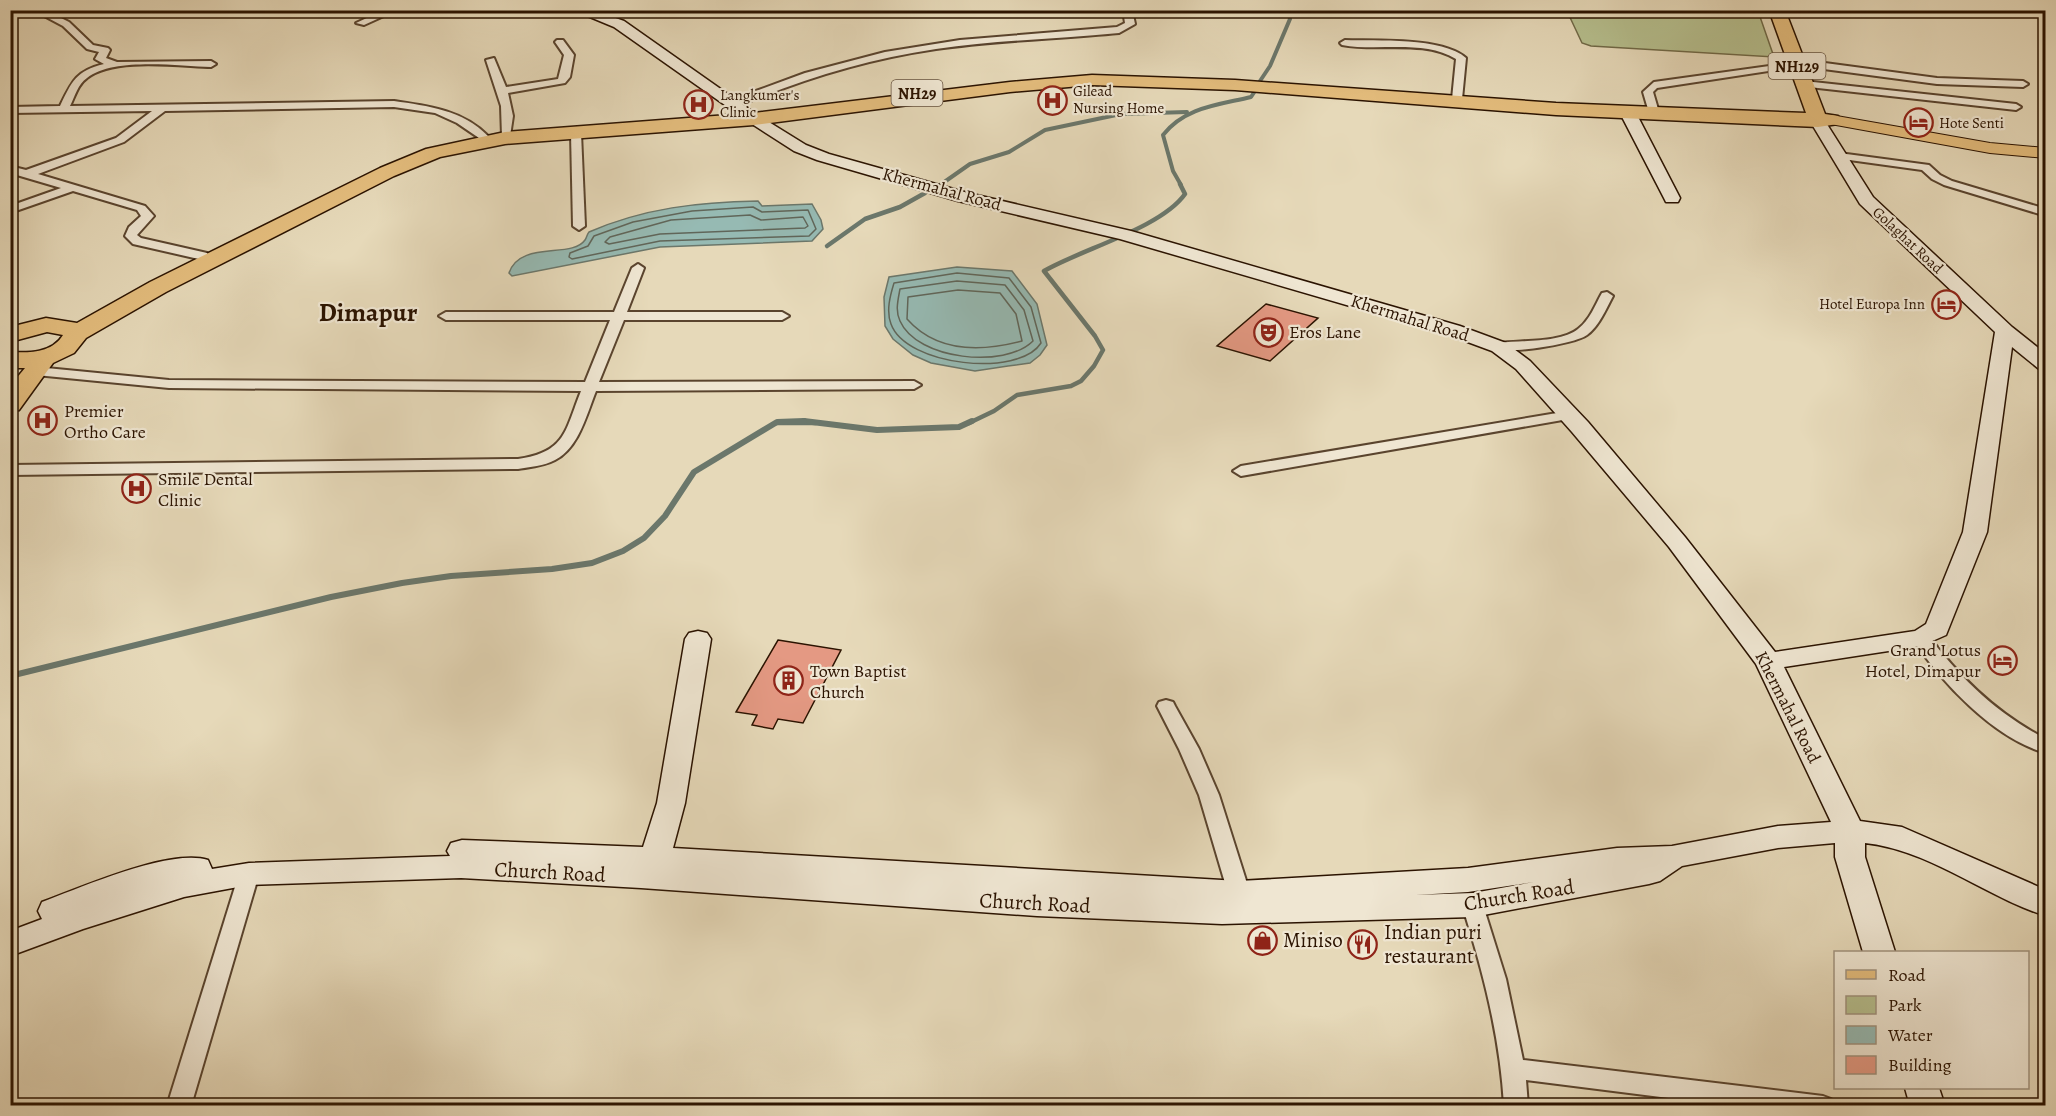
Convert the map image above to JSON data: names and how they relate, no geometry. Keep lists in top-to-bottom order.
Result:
{
  "streets": {
    "highway": ["NH129", "NH29"],
    "main road": ["Khermahal Road", "Golaghat Road", "Church Road"]
  },
  "crossings": [
    ["NH129", "NH29"],
    ["NH129", "Golaghat Road"],
    ["NH29", "Khermahal Road"],
    ["NH29", "Golaghat Road"],
    ["Khermahal Road", "Church Road"]
  ],
  "districts": ["Dimapur"],
  "places": {
    "hospital": [
      "Gilead Nursing Home",
      "Langkumer's Clinic",
      "Premier Ortho Care",
      "Smile Dental Clinic"
    ],
    "hotel": ["Hote Senti", "Hotel Europa Inn", "Grand Lotus Hotel, Dimapur"],
    "theatre": ["Eros Lane"],
    "building": ["Town Baptist Church"],
    "shop": ["Miniso"],
    "restaurant": ["Indian puri restaurant"]
  },
  "legend": [
    "Road",
    "Park",
    "Water",
    "Building"
  ]
}
